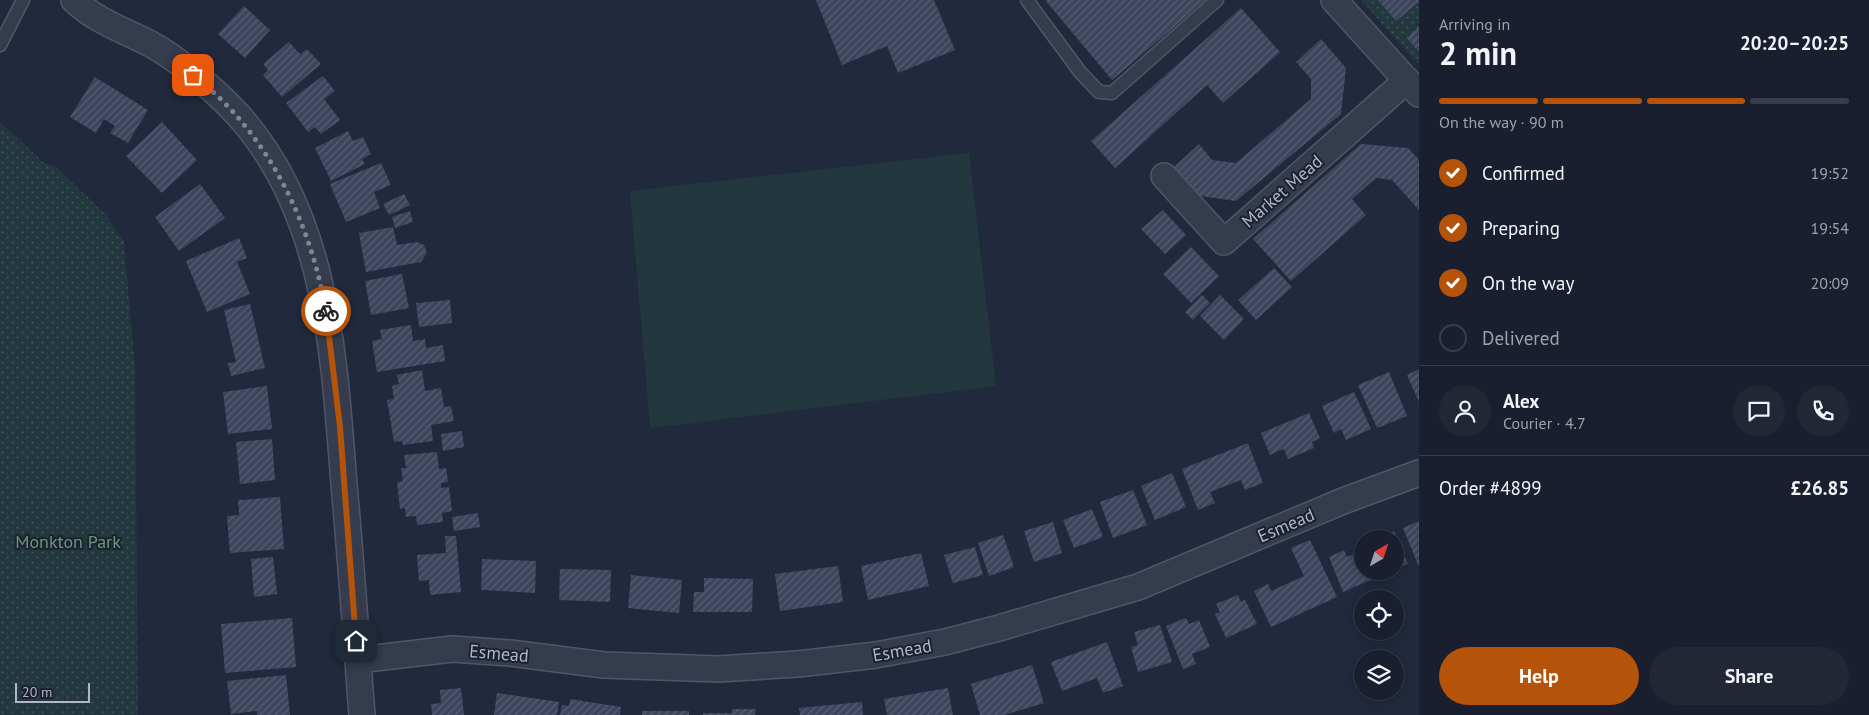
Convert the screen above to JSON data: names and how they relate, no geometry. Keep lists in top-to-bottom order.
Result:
{
  "streets": {
    "street": ["Market Mead", "Esmead"]
  },
  "parks": ["Monkton Park"],
  "scale_bar": "20 m",
  "north": "top right",
  "page": {
    "heading": ["2 min", "Arriving in", "20:20–20:25"],
    "panel": [
      "Alex",
      "Courier · 4.7",
      "Order #4899",
      "£26.85"
    ],
    "bar": "On the way · 90 m",
    "list": [
      ["Confirmed", "19:52"],
      ["Preparing", "19:54"],
      ["On the way", "20:09"],
      "Delivered"
    ],
    "buttons": ["Help", "Share"],
    "scale": "20 m"
  }
}
